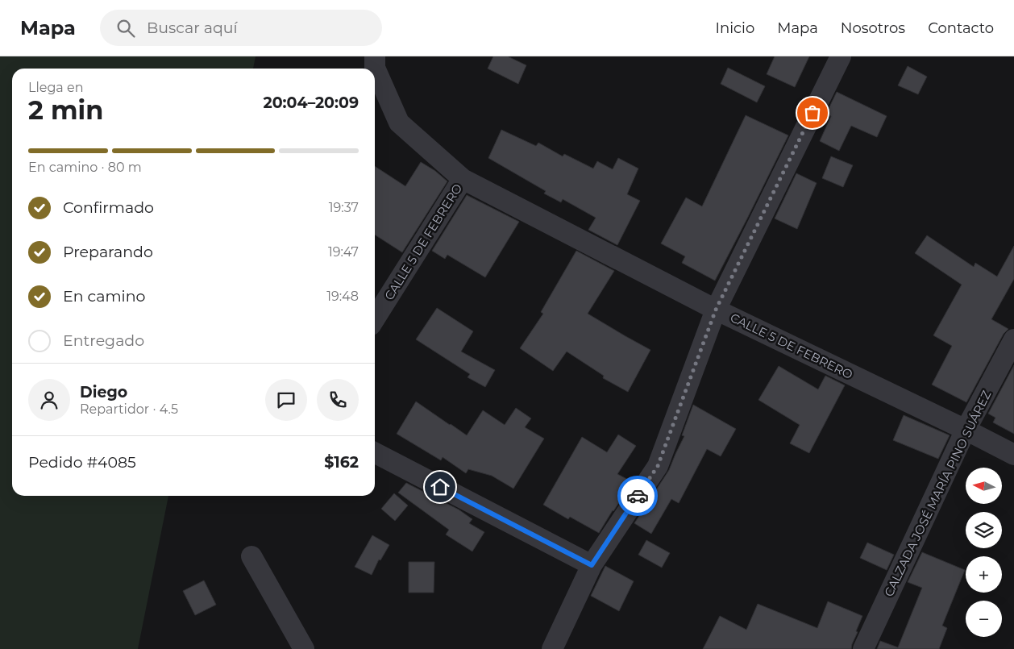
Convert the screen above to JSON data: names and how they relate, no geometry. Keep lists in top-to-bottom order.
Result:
{
  "streets": {
    "street": ["CALLE 5 DE FEBRERO", "CALZADA JOSÉ MARÍA PINO SUÁREZ"]
  },
  "crossings": [
    ["CALLE 5 DE FEBRERO", "CALZADA JOSÉ MARÍA PINO SUÁREZ"]
  ],
  "north": "left",
  "page": {
    "header": "Mapa",
    "search": "Buscar aquí",
    "nav": [
      "Inicio",
      "Mapa",
      "Nosotros",
      "Contacto"
    ],
    "heading": ["2 min", "Llega en", "20:04–20:09"],
    "panel": [
      "Diego",
      "Repartidor · 4.5",
      "Pedido #4085",
      "$162"
    ],
    "bar": "En camino · 80 m",
    "list": [
      ["Confirmado", "19:37"],
      ["Preparando", "19:47"],
      ["En camino", "19:48"],
      "Entregado"
    ],
    "map_buttons": ["+", "−"]
  }
}
